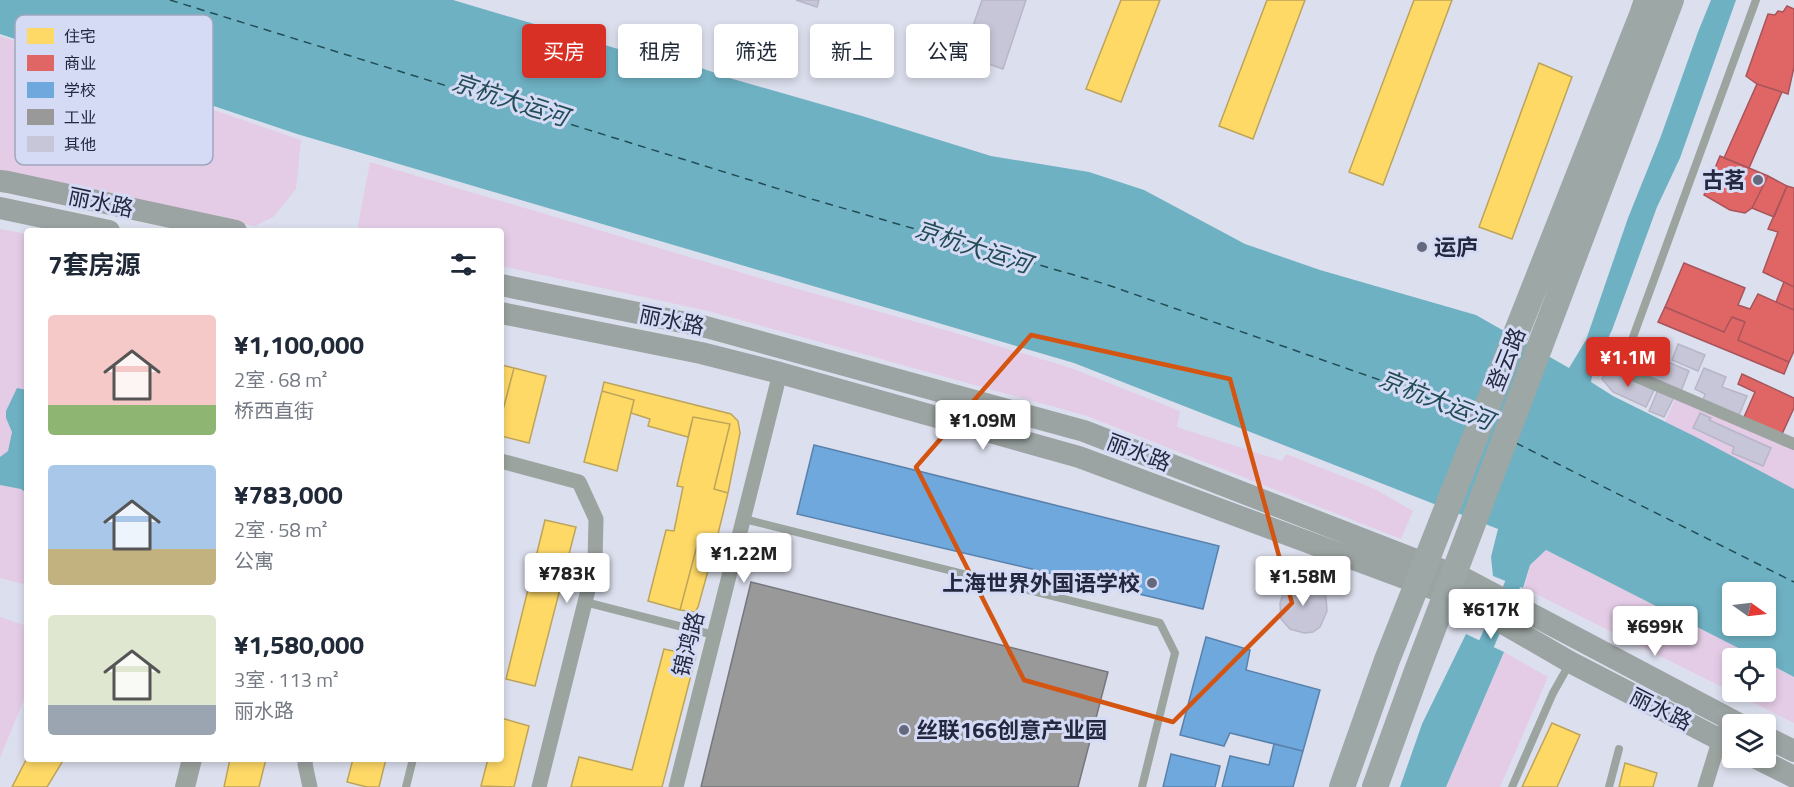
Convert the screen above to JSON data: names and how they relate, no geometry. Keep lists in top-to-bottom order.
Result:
{
  "streets": {
    "main road": ["丽水路", "登云路"],
    "street": ["锦鸿路"]
  },
  "crossings": [
    ["丽水路", "锦鸿路"]
  ],
  "water": ["京杭大运河"],
  "places": [
    "古茗",
    "运庐",
    "上海世界外国语学校",
    "丝联166创意产业园"
  ],
  "legend": [
    "住宅",
    "商业",
    "学校",
    "工业",
    "其他"
  ],
  "north": "right",
  "page": {
    "chip": [
      "买房",
      "租房",
      "筛选",
      "新上",
      "公寓"
    ],
    "heading": "7套房源",
    "list": [
      {
        "name": "¥1,100,000",
        "note": "2室 · 68 m² · 桥西直街"
      },
      {
        "name": "¥783,000",
        "note": "2室 · 58 m² · 公寓"
      },
      {
        "name": "¥1,580,000",
        "note": "3室 · 113 m² · 丽水路"
      }
    ],
    "price": [
      "¥1.1M",
      "¥1.09M",
      "¥1.22M",
      "¥783K",
      "¥1.58M",
      "¥617K",
      "¥699K"
    ]
  }
}
